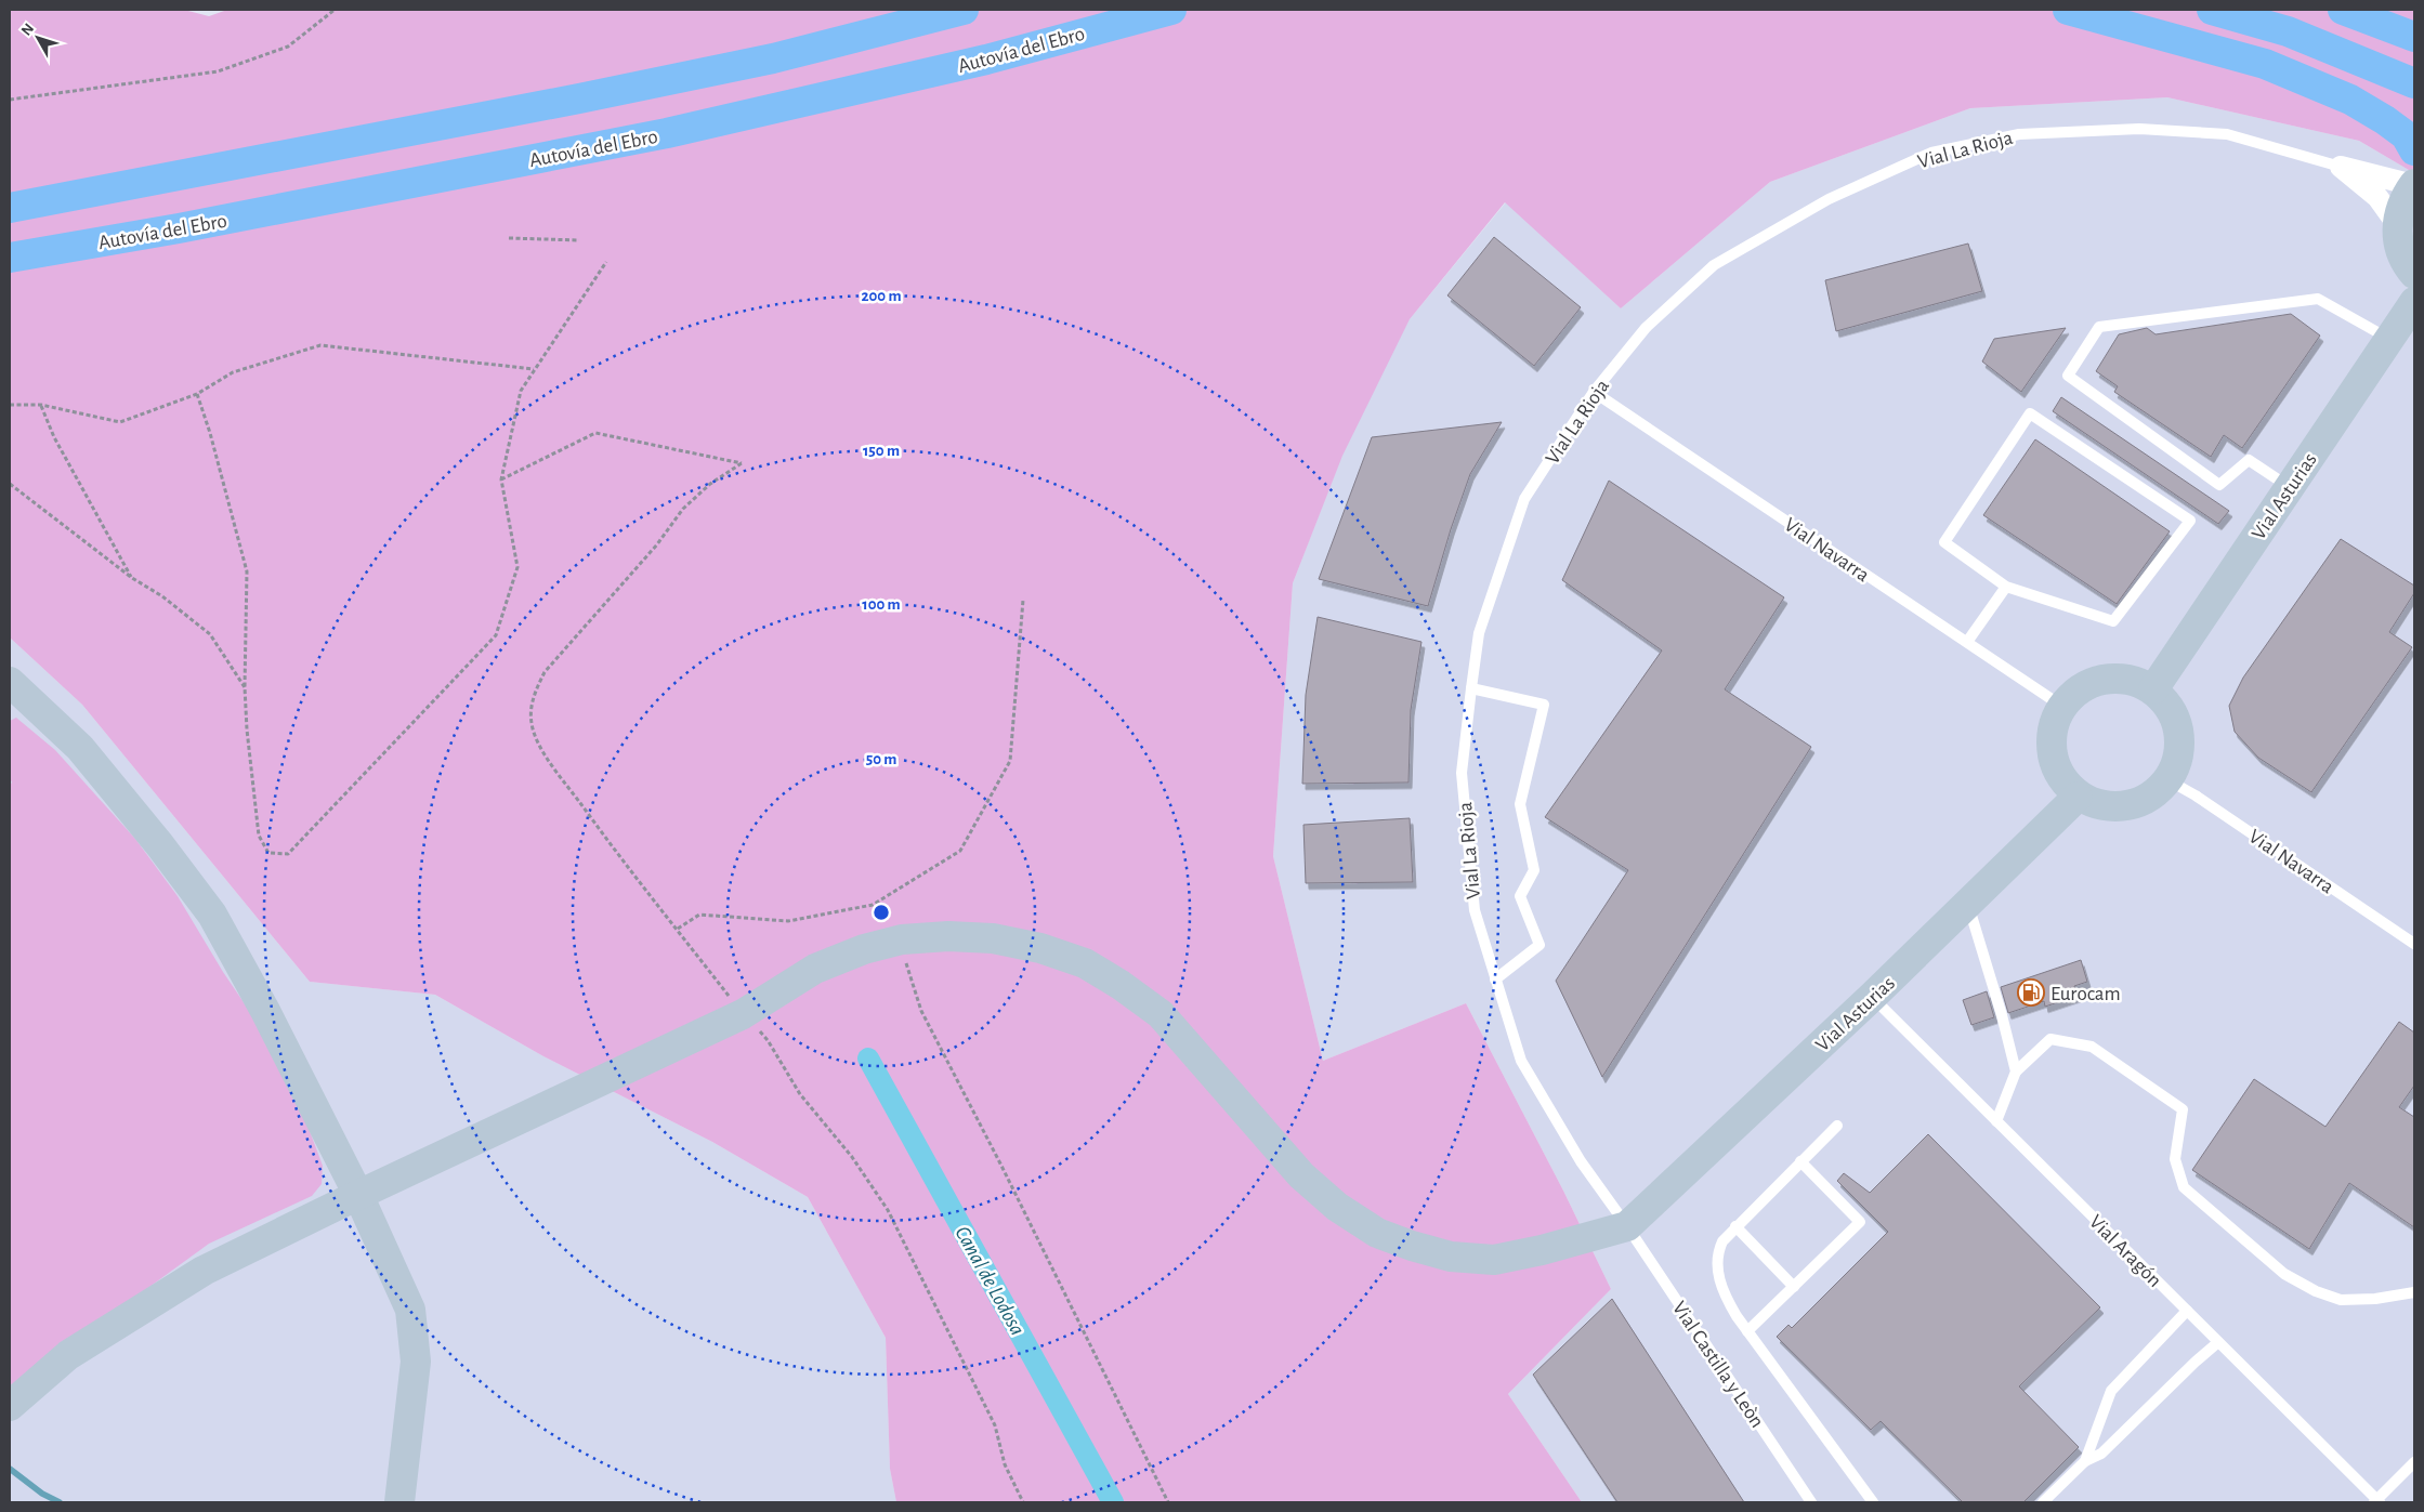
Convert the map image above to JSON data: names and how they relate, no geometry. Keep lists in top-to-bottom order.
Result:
{
  "streets": {
    "highway": ["Autovía del Ebro"],
    "street": ["Vial Asturias"],
    "lane": [
      "Vial La Rioja",
      "Vial Navarra",
      "Vial Aragón",
      "Vial Castilla y Leòn"
    ]
  },
  "crossings": [
    ["Vial La Rioja", "Vial Asturias"],
    ["Vial La Rioja", "Vial Navarra"],
    ["Vial La Rioja", "Vial Castilla y Leòn"],
    ["Vial Asturias", "Vial Navarra"],
    ["Vial Asturias", "Vial Aragón"],
    ["Vial Asturias", "Vial Castilla y Leòn"]
  ],
  "water": ["Canal de Lodosa"],
  "places": {
    "fuel station": ["Eurocam"]
  },
  "north": "top left",
  "rings": [
    "200 m",
    "150 m",
    "100 m",
    "50 m"
  ]
}
